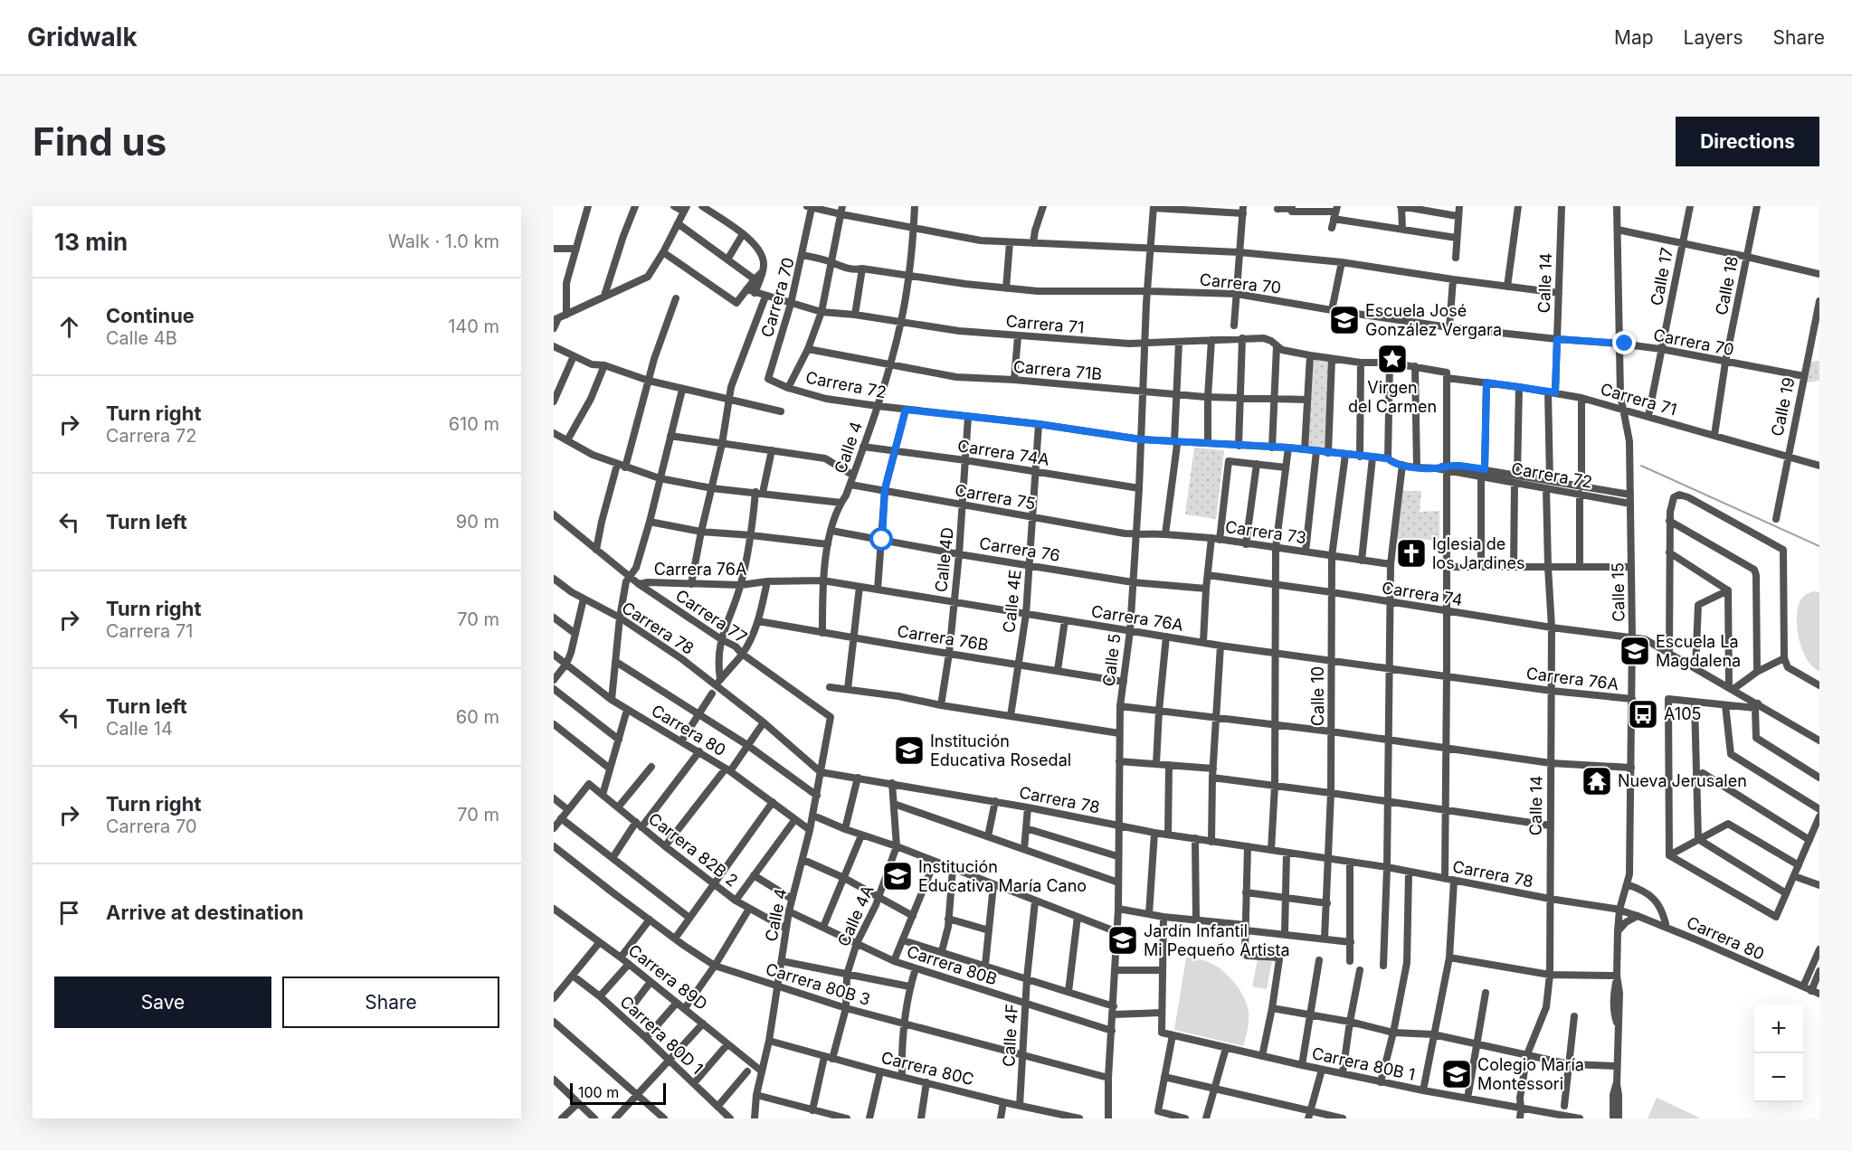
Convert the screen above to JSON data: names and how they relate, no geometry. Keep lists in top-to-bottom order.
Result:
{
  "streets": {
    "street": [
      "Calle 17",
      "Calle 14",
      "Carrera 70",
      "Calle 18",
      "Carrera 71",
      "Carrera 71B",
      "Carrera 72",
      "Calle 19",
      "Calle 4",
      "Carrera 74A",
      "Carrera 75",
      "Carrera 73",
      "Carrera 76",
      "Calle 4D",
      "Carrera 76A",
      "Calle 15",
      "Carrera 74",
      "Calle 4E",
      "Carrera 77",
      "Carrera 78",
      "Carrera 76B",
      "Calle 5",
      "Calle 10",
      "Carrera 80",
      "Carrera 82B 2",
      "Calle 4A",
      "Carrera 80B",
      "Carrera 89D",
      "Carrera 80B 3",
      "Carrera 80D 1",
      "Calle 4F",
      "Carrera 80B 1",
      "Carrera 80C"
    ]
  },
  "crossings": [
    ["Calle 17", "Carrera 70"],
    ["Calle 17", "Carrera 71"],
    ["Calle 14", "Carrera 70"],
    ["Calle 14", "Carrera 71"],
    ["Calle 14", "Carrera 72"],
    ["Calle 14", "Carrera 76A"],
    ["Calle 14", "Carrera 74"],
    ["Calle 14", "Carrera 78"],
    ["Calle 14", "Carrera 80B 1"],
    ["Carrera 70", "Calle 18"],
    ["Carrera 70", "Carrera 71"],
    ["Carrera 70", "Carrera 72"],
    ["Carrera 70", "Calle 19"],
    ["Carrera 70", "Calle 4"],
    ["Carrera 70", "Calle 15"],
    ["Carrera 70", "Calle 5"],
    ["Calle 18", "Carrera 71"],
    ["Carrera 71", "Calle 19"],
    ["Carrera 71", "Calle 4"],
    ["Carrera 71", "Calle 15"],
    ["Carrera 71", "Calle 5"],
    ["Carrera 71B", "Calle 4"],
    ["Carrera 71B", "Calle 5"],
    ["Carrera 72", "Calle 4"],
    ["Carrera 72", "Calle 4D"],
    ["Carrera 72", "Calle 15"],
    ["Carrera 72", "Calle 4E"],
    ["Carrera 72", "Calle 5"],
    ["Carrera 72", "Calle 10"],
    ["Calle 4", "Carrera 74A"],
    ["Calle 4", "Carrera 75"],
    ["Calle 4", "Carrera 76"],
    ["Calle 4", "Carrera 76A"],
    ["Calle 4", "Carrera 77"],
    ["Calle 4", "Carrera 78"],
    ["Calle 4", "Carrera 76B"],
    ["Calle 4", "Carrera 80"],
    ["Calle 4", "Carrera 82B 2"],
    ["Calle 4", "Carrera 80B"],
    ["Calle 4", "Carrera 89D"],
    ["Calle 4", "Carrera 80B 3"],
    ["Calle 4", "Carrera 80C"],
    ["Carrera 74A", "Calle 4D"],
    ["Carrera 74A", "Calle 4E"],
    ["Carrera 74A", "Calle 5"],
    ["Carrera 75", "Carrera 73"],
    ["Carrera 75", "Calle 4D"],
    ["Carrera 75", "Calle 4E"],
    ["Carrera 75", "Calle 5"],
    ["Carrera 73", "Calle 5"],
    ["Carrera 73", "Calle 10"],
    ["Carrera 76", "Calle 4D"],
    ["Carrera 76", "Calle 4E"],
    ["Carrera 76", "Calle 5"],
    ["Calle 4D", "Carrera 76A"],
    ["Calle 4D", "Carrera 76B"],
    ["Carrera 76A", "Calle 15"],
    ["Carrera 76A", "Calle 4E"],
    ["Carrera 76A", "Carrera 77"],
    ["Carrera 76A", "Calle 5"],
    ["Carrera 76A", "Calle 10"],
    ["Calle 15", "Carrera 74"],
    ["Calle 15", "Carrera 78"],
    ["Calle 15", "Carrera 80"],
    ["Carrera 74", "Calle 10"],
    ["Calle 4E", "Carrera 76B"],
    ["Carrera 78", "Calle 5"],
    ["Carrera 78", "Calle 10"],
    ["Carrera 78", "Carrera 80"],
    ["Carrera 78", "Calle 4A"],
    ["Carrera 76B", "Calle 5"],
    ["Calle 5", "Carrera 80B"],
    ["Calle 5", "Carrera 80B 3"],
    ["Calle 4A", "Carrera 80B"],
    ["Calle 4A", "Carrera 80B 3"],
    ["Calle 4A", "Carrera 80C"],
    ["Carrera 80B", "Calle 4F"],
    ["Carrera 80B 3", "Calle 4F"],
    ["Calle 4F", "Carrera 80C"]
  ],
  "places": {
    "school or university": [
      "Escuela José González Vergara",
      "Escuela La Magdalena",
      "Institución Educativa Rosedal",
      "Institución Educativa María Cano",
      "Jardín Infantil Mi Pequeño Artista",
      "Colegio María Montessori"
    ],
    "place": ["Virgen del Carmen"],
    "church": ["Iglesia de los Jardines"],
    "bus stop": ["A105"],
    "temple": ["Nueva Jerusalen"]
  },
  "scale_bar": "100 m",
  "page": {
    "header": "Gridwalk",
    "nav": ["Map", "Layers", "Share"],
    "buttons": [
      "Directions",
      ["Save", "Share"]
    ],
    "title": "Find us",
    "heading": ["13 min", "Walk · 1.0 km"],
    "list": [
      ["Continue", "Calle 4B", "140 m"],
      ["Turn right", "Carrera 72", "610 m"],
      ["Turn left", "90 m"],
      ["Turn right", "Carrera 71", "70 m"],
      ["Turn left", "Calle 14", "60 m"],
      ["Turn right", "Carrera 70", "70 m"],
      "Arrive at destination"
    ],
    "map_buttons": ["+", "−"],
    "scale": "100 m"
  }
}
